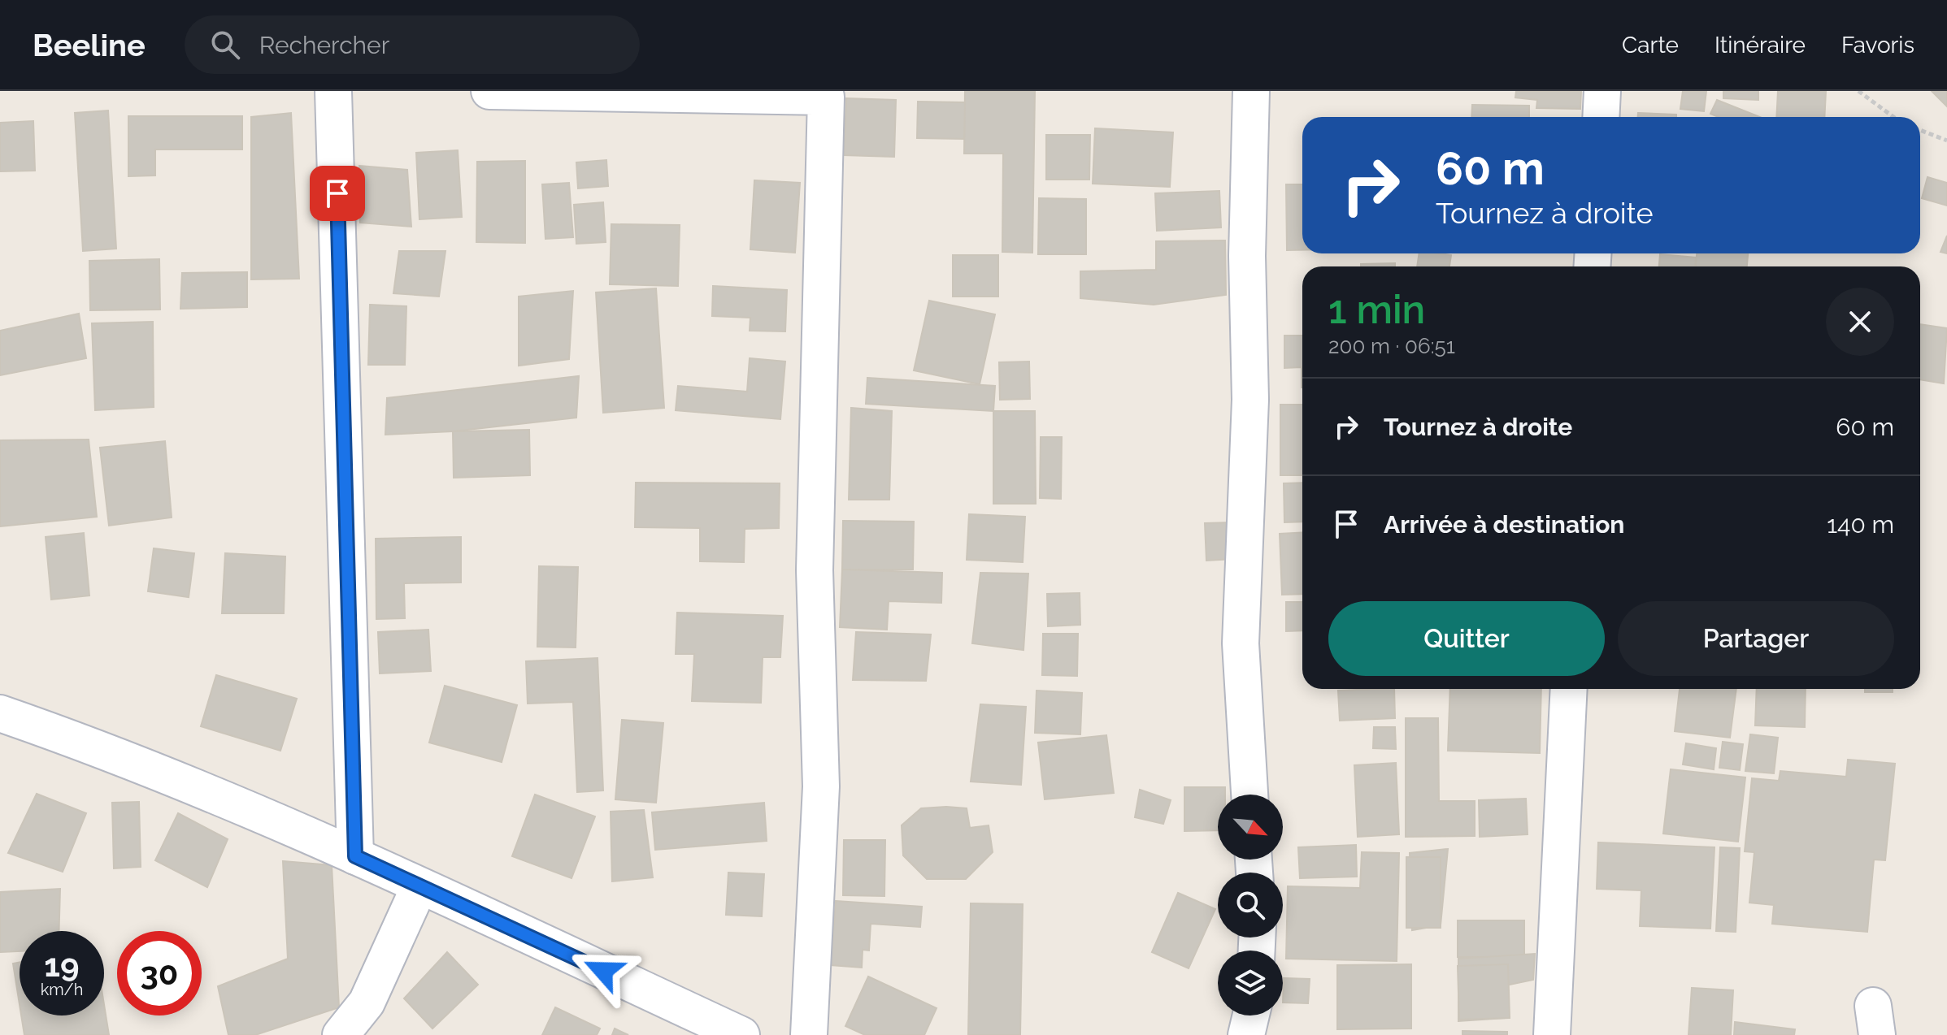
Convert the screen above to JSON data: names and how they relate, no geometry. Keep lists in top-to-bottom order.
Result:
{
  "north": "bottom right",
  "page": {
    "header": "Beeline",
    "search": "Rechercher",
    "nav": ["Carte", "Itinéraire", "Favoris"],
    "turn": ["60 m", "Tournez à droite"],
    "heading": ["1 min", "200 m · 06:51"],
    "list": [
      {
        "name": "Tournez à droite",
        "value": "60 m"
      },
      {
        "name": "Arrivée à destination",
        "value": "140 m"
      }
    ],
    "buttons": ["Quitter", "Partager"],
    "speed": "19 km/h",
    "limit": "30"
  }
}
